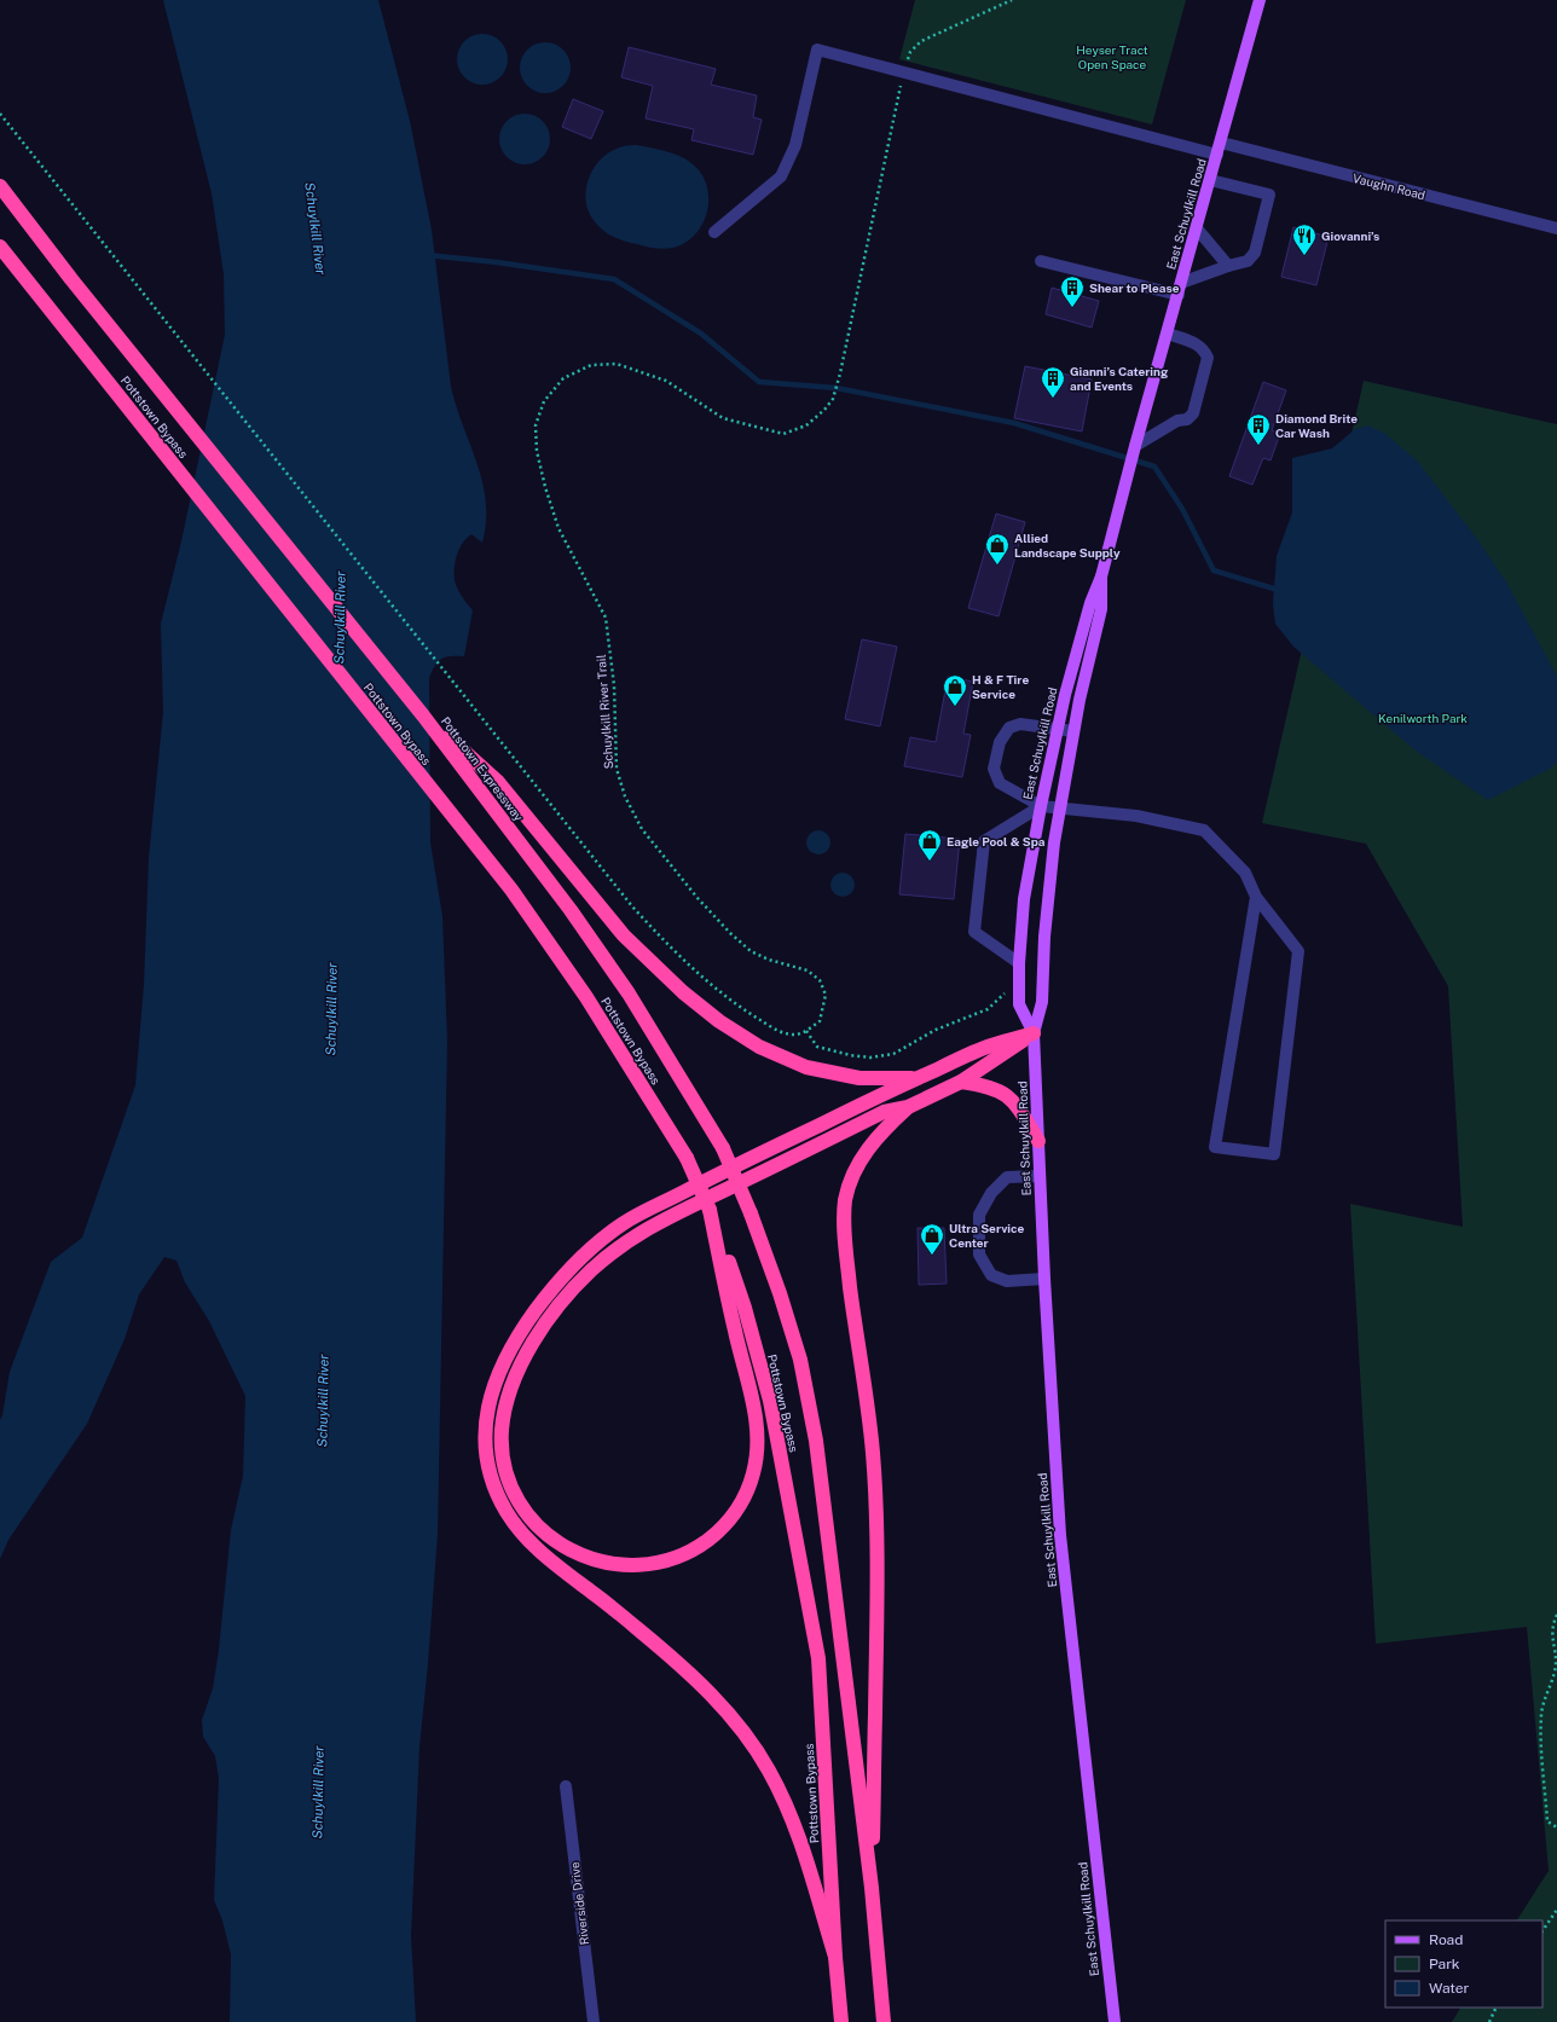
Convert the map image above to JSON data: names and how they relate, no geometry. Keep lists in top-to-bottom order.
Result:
{
  "streets": {
    "highway": ["Pottstown Bypass", "Pottstown Expressway"],
    "main road": ["East Schuylkill Road"],
    "street": ["Vaughn Road", "Riverside Drive"],
    "path": ["Schuylkill River Trail"]
  },
  "crossings": [
    ["Vaughn Road", "East Schuylkill Road"],
    ["Vaughn Road", "Schuylkill River Trail"],
    ["Pottstown Bypass", "Pottstown Expressway"]
  ],
  "water": ["Schuylkill River"],
  "parks": ["Heyser Tract Open Space", "Kenilworth Park"],
  "places": {
    "restaurant": ["Giovanni’s"],
    "building": ["Shear to Please", "Gianni’s Catering and Events", "Diamond Brite Car Wash"],
    "shop": [
      "Allied Landscape Supply",
      "H & F Tire Service",
      "Eagle Pool & Spa",
      "Ultra Service Center"
    ]
  },
  "legend": ["Road", "Park", "Water"]
}
